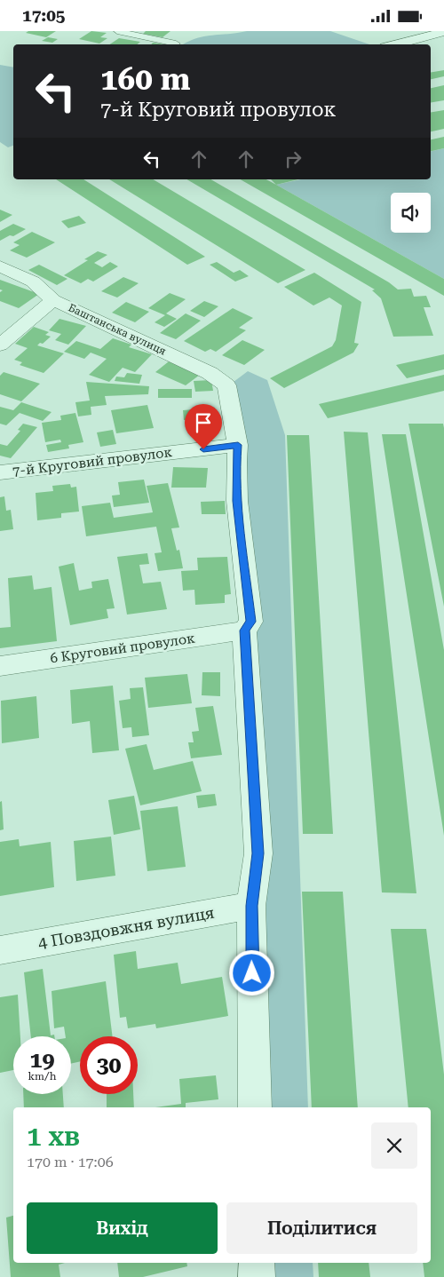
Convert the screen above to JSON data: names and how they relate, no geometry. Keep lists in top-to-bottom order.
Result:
{
  "streets": {
    "street": [
      "Баштанська вулиця",
      "7-й Круговий провулок",
      "6 Круговий провулок",
      "4 Повздовжня вулиця"
    ]
  },
  "crossings": [
    ["Баштанська вулиця", "7-й Круговий провулок"]
  ],
  "page": {
    "status": "17:05",
    "turn": ["160 m", "7-й Круговий провулок"],
    "speed": "19 km/h",
    "limit": "30",
    "heading": ["1 хв", "170 m · 17:06"],
    "buttons": ["Вихід", "Поділитися"]
  }
}
